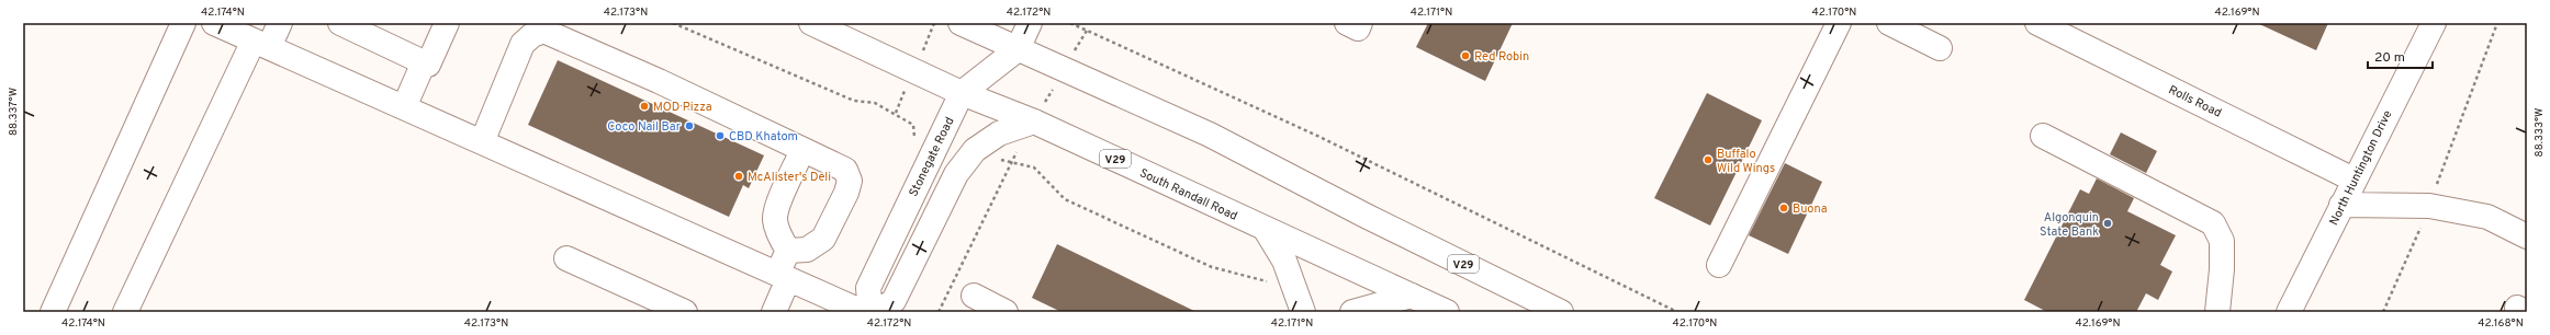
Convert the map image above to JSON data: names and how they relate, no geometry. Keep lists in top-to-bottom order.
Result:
{
  "streets": {
    "street": [
      "Rolls Road",
      "Stonegate Road",
      "V29",
      "North Huntington Drive",
      "South Randall Road"
    ]
  },
  "crossings": [
    ["Rolls Road", "North Huntington Drive"],
    ["Stonegate Road", "V29"],
    ["Stonegate Road", "South Randall Road"]
  ],
  "places": [
    "Red Robin",
    "MOD Pizza",
    "Coco Nail Bar",
    "CBD Khatom",
    "Buffalo Wild Wings",
    "McAlister's Deli",
    "Buona",
    "Algonquin State Bank"
  ],
  "scale_bar": "20 m",
  "coordinates": [
    "42.174°N",
    "42.173°N",
    "42.172°N",
    "42.171°N",
    "42.170°N",
    "42.169°N",
    "88.337°W",
    "88.333°W",
    "42.168°N"
  ]
}
